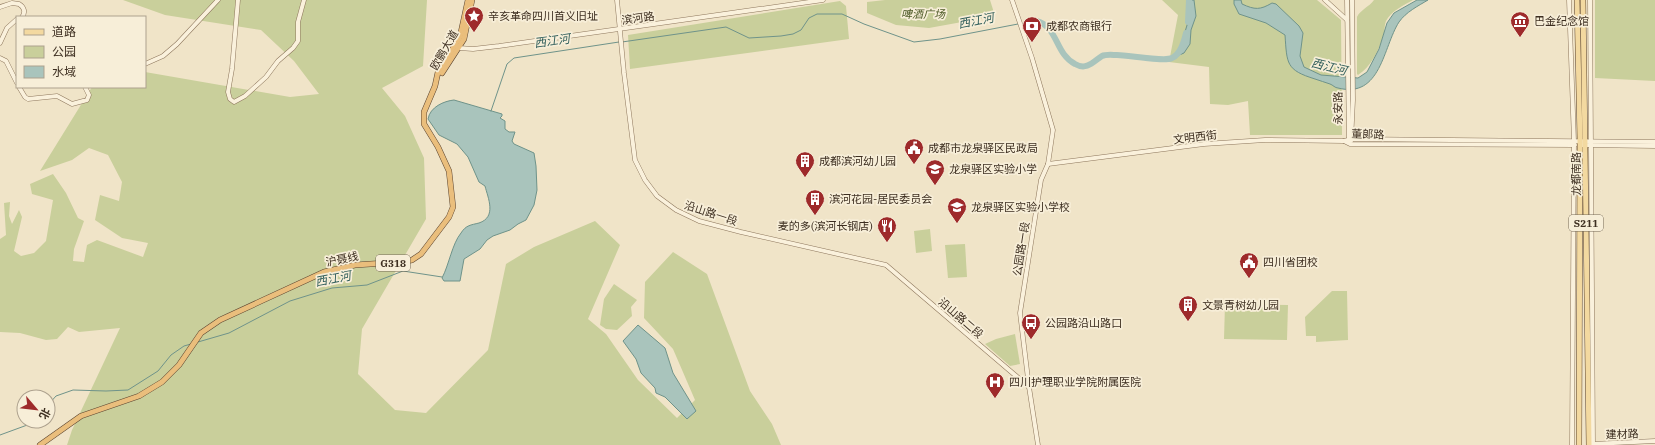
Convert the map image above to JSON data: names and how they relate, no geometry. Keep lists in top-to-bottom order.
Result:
{
  "streets": {
    "highway": ["欧鹏大道", "沪聂线", "G318"],
    "main road": ["龙都南路", "S211"],
    "street": [
      "滨河路",
      "永安路",
      "董郞路",
      "文明西街",
      "沿山路一段",
      "公园路一段",
      "沿山路二段",
      "建材路"
    ]
  },
  "crossings": [
    ["滨河路", "欧鹏大道"],
    ["滨河路", "沿山路一段"],
    ["滨河路", "沪聂线"],
    ["欧鹏大道", "沪聂线"],
    ["永安路", "董郞路"],
    ["永安路", "文明西街"],
    ["董郞路", "文明西街"],
    ["董郞路", "龙都南路"],
    ["文明西街", "公园路一段"],
    ["龙都南路", "建材路"],
    ["沿山路一段", "沿山路二段"],
    ["公园路一段", "沿山路二段"]
  ],
  "water": ["西江河"],
  "parks": ["啤酒广场"],
  "places": {
    "place": ["辛亥革命四川首义旧址"],
    "museum": ["巴金纪念馆"],
    "bank": ["成都农商银行"],
    "public building": ["成都市龙泉驿区民政局", "四川省团校"],
    "building": ["成都滨河幼儿园", "滨河花园-居民委员会", "文景青树幼儿园"],
    "school or university": ["龙泉驿区实验小学", "龙泉驿区实验小学校"],
    "restaurant": ["麦的多(滨河长钢店)"],
    "bus stop": ["公园路沿山路口"],
    "hospital": ["四川护理职业学院附属医院"]
  },
  "legend": ["道路", "公园", "水域"],
  "north": "bottom right"
}
